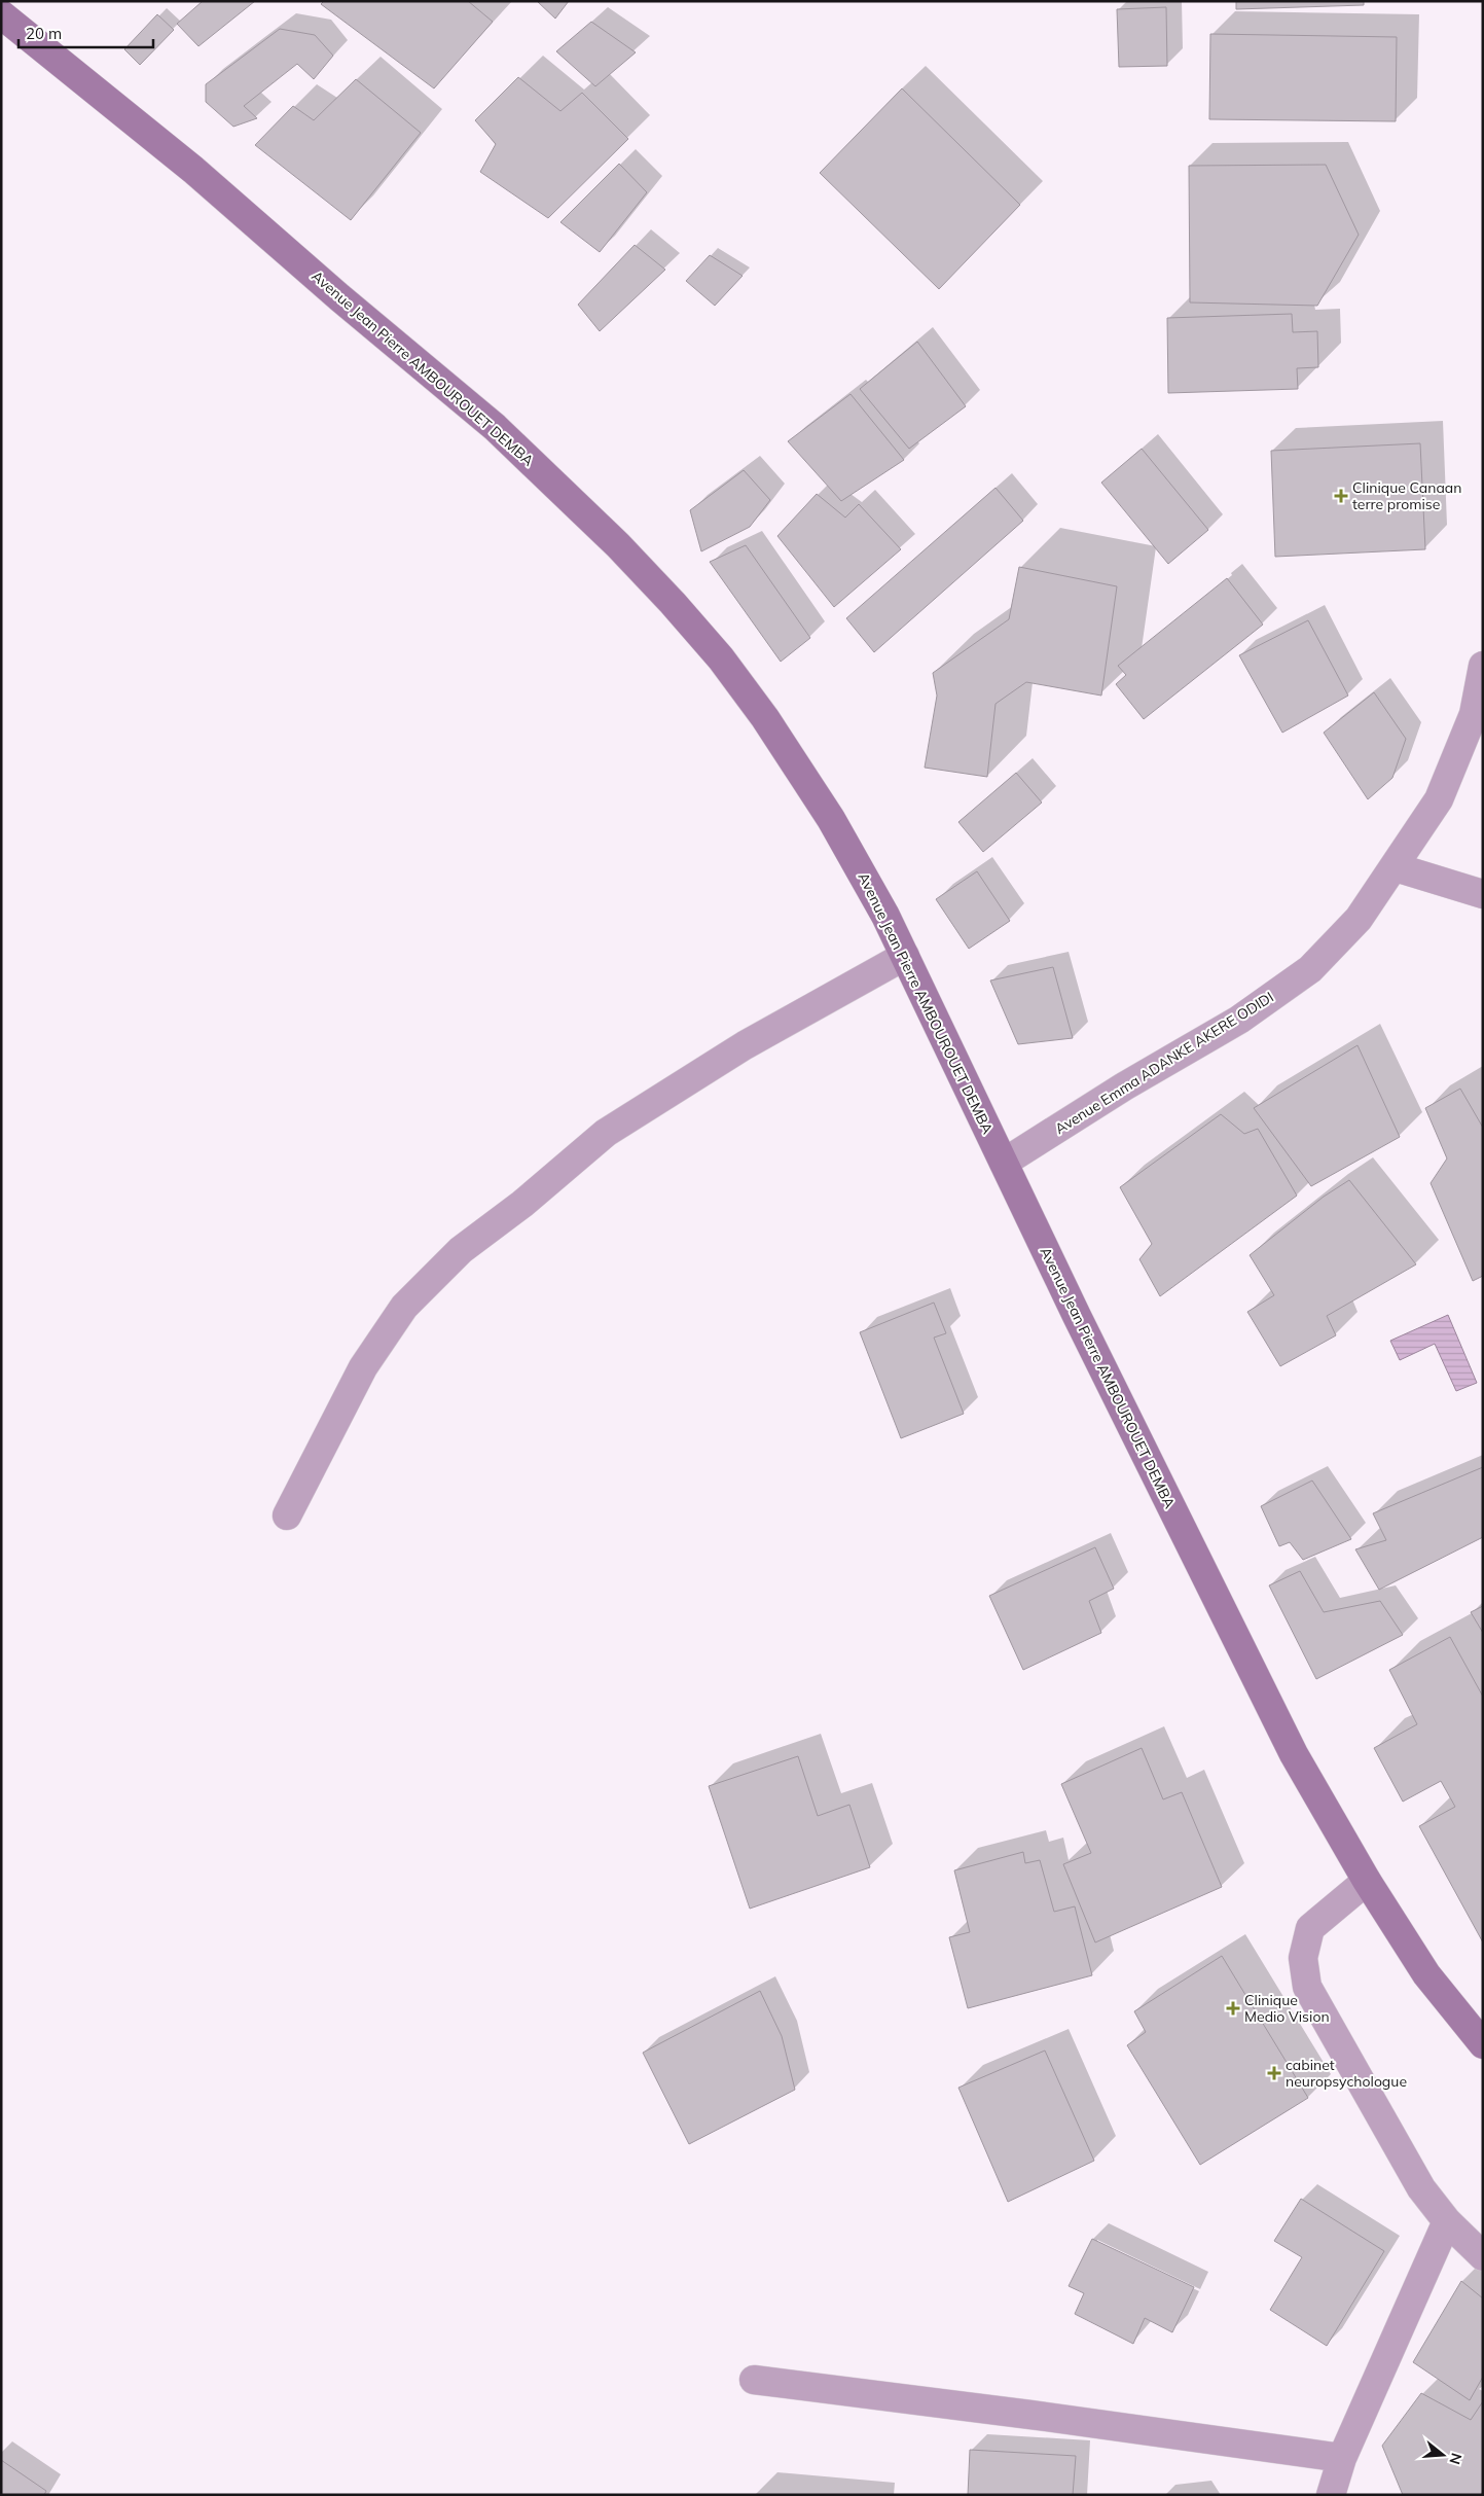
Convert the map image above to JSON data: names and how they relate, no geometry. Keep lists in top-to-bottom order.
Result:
{
  "streets": {
    "main road": ["Avenue Jean Pierre AMBOUROUET DEMBA"],
    "street": ["Avenue Emma ADANKE AKERE ODIDI"]
  },
  "crossings": [
    ["Avenue Jean Pierre AMBOUROUET DEMBA", "Avenue Emma ADANKE AKERE ODIDI"]
  ],
  "places": {
    "health": ["Clinique Canaan terre promise", "Clinique Medio Vision", "cabinet neuropsychologue"]
  },
  "scale_bar": "20 m",
  "north": "right"
}
